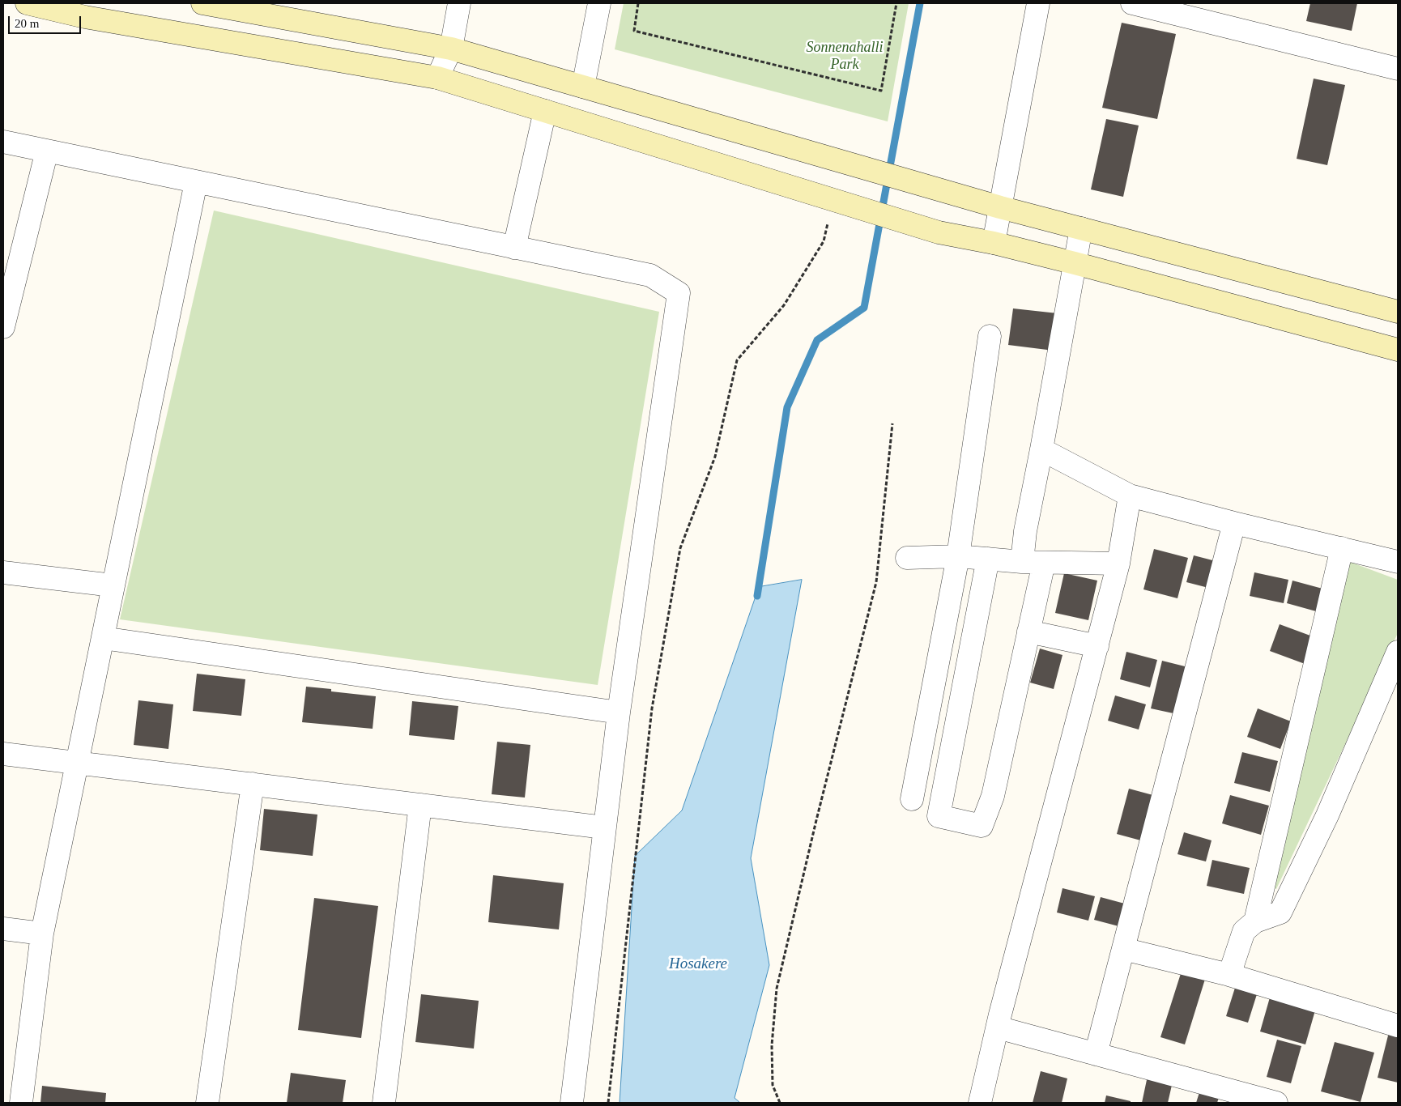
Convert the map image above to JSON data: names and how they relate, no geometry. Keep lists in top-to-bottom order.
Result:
{
  "water": ["Hosakere"],
  "parks": ["Sonnenahalli Park"],
  "scale_bar": "20 m"
}
